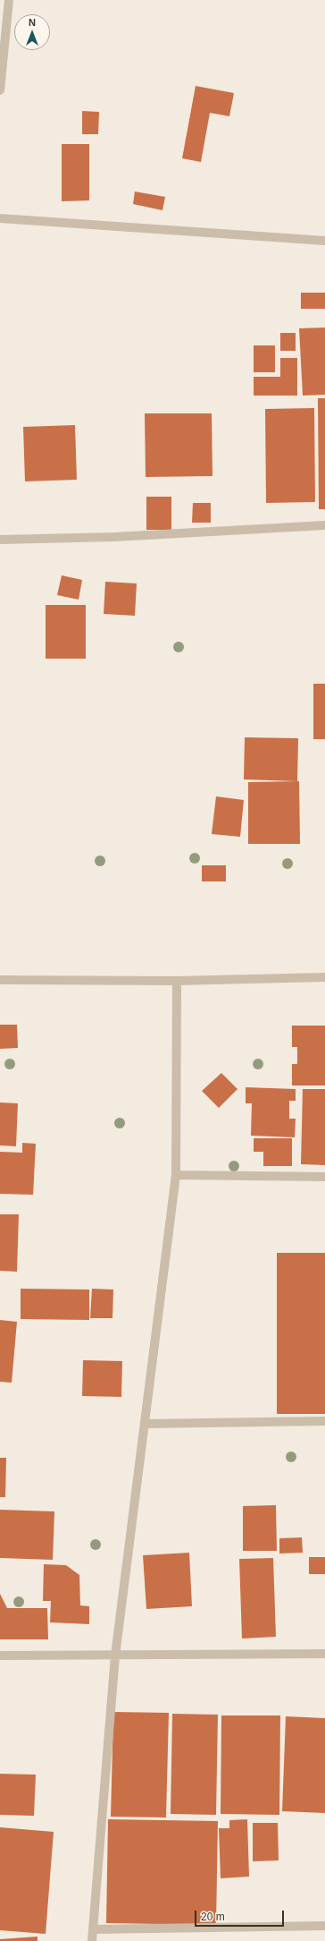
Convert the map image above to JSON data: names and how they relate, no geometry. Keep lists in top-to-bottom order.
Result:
{
  "scale_bar": "20 m",
  "north": "top"
}
